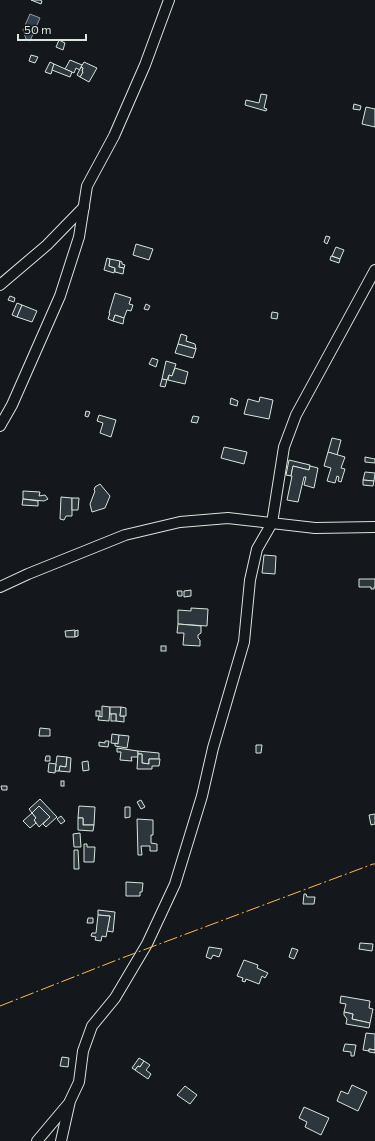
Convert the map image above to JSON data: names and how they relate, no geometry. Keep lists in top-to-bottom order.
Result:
{
  "scale_bar": "50 m"
}
